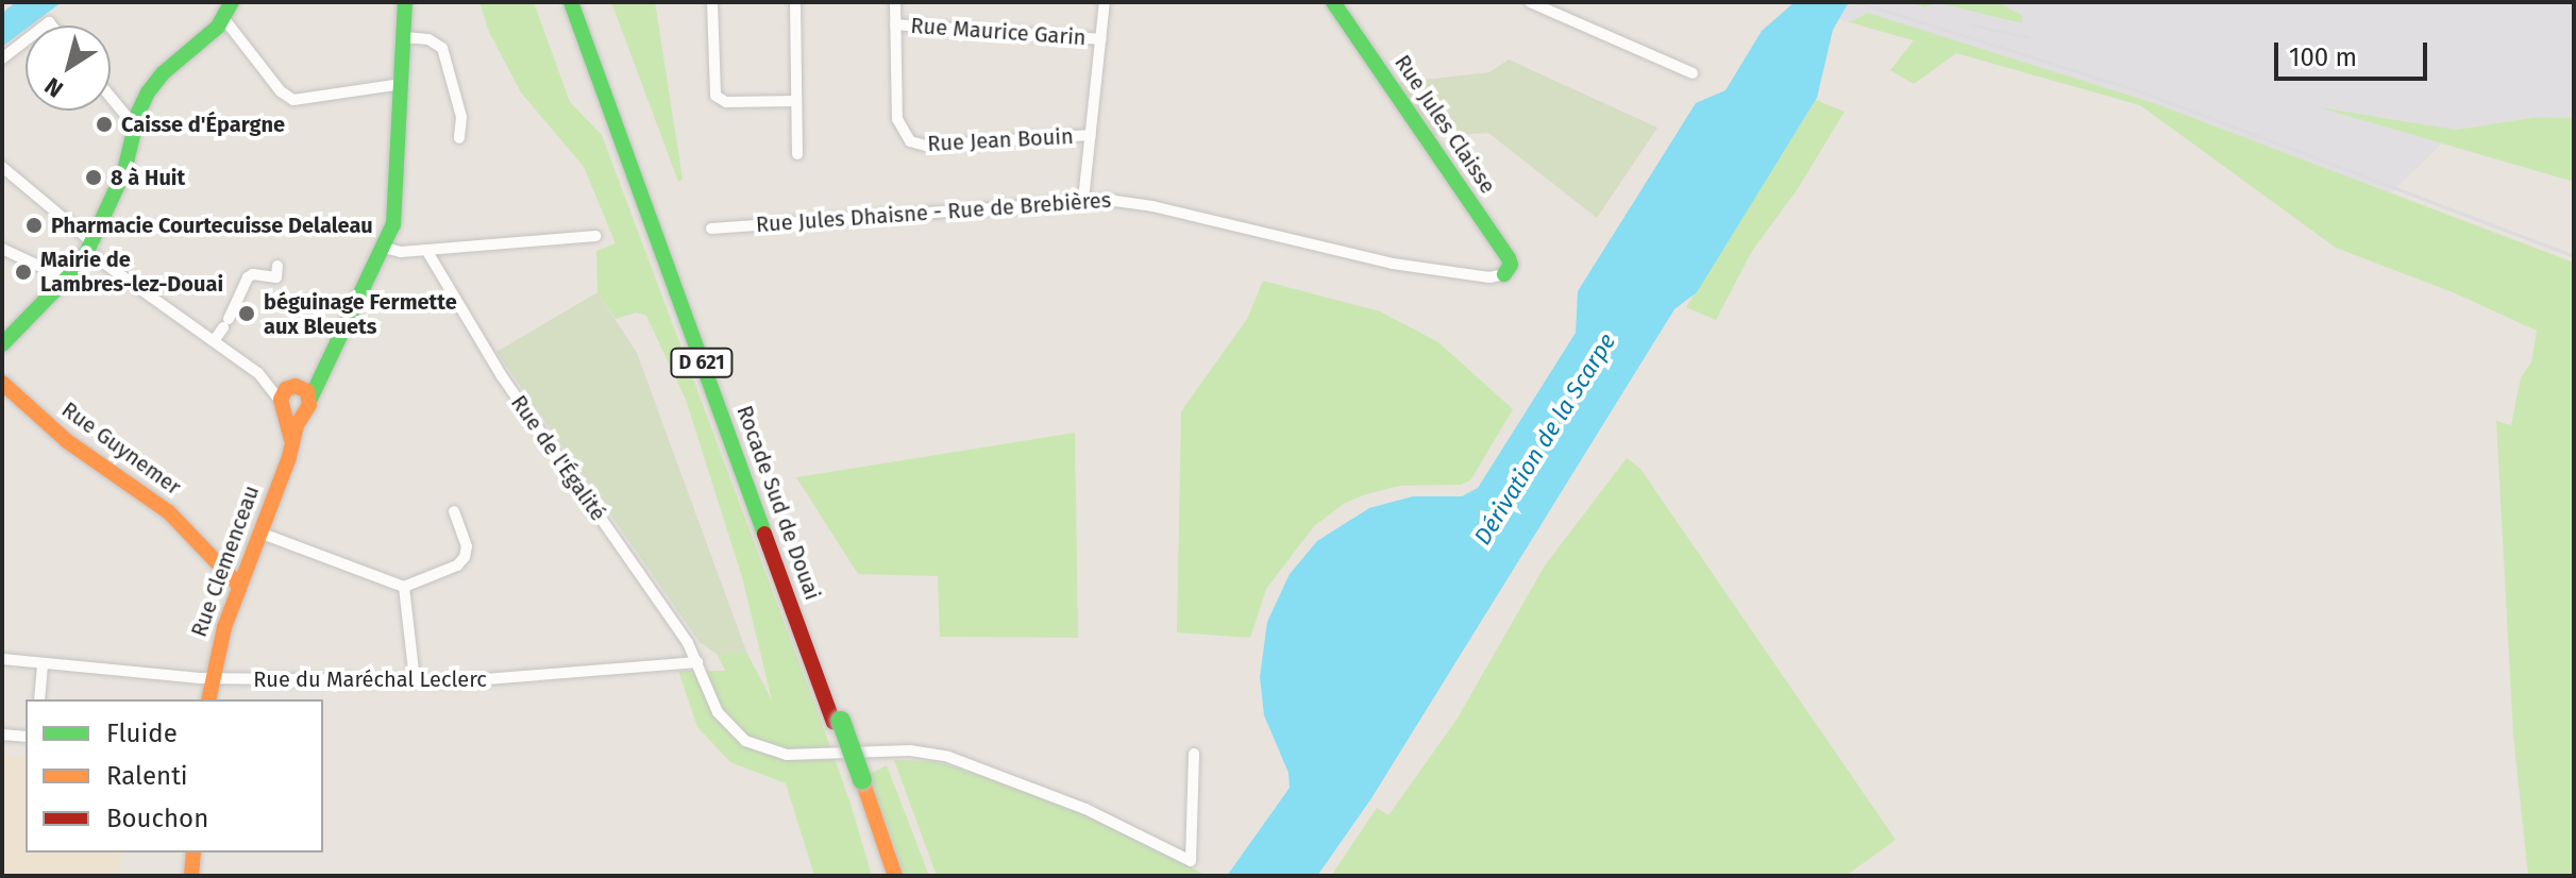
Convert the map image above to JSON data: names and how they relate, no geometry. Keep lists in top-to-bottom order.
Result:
{
  "streets": {
    "main road": [
      "Rue Jules Claisse",
      "D 621",
      "Rue Guynemer",
      "Rocade Sud de Douai",
      "Rue Clemenceau"
    ],
    "street": [
      "Rue Maurice Garin",
      "Rue Jean Bouin",
      "Rue Jules Dhaisne - Rue de Brebières",
      "Rue de l'Égalité",
      "Rue du Maréchal Leclerc"
    ]
  },
  "crossings": [
    ["Rue Maurice Garin", "Rue Jean Bouin"],
    ["Rue Jules Claisse", "Rue Jules Dhaisne - Rue de Brebières"],
    ["Rue Guynemer", "Rue Clemenceau"],
    ["Rue de l'Égalité", "Rue du Maréchal Leclerc"],
    ["Rue Clemenceau", "Rue du Maréchal Leclerc"]
  ],
  "water": ["Dérivation de la Scarpe"],
  "places": [
    "Caisse d'Épargne",
    "8 à Huit",
    "Pharmacie Courtecuisse Delaleau",
    "Mairie de Lambres-lez-Douai",
    "béguinage Fermette aux Bleuets"
  ],
  "legend": ["Fluide", "Ralenti", "Bouchon"],
  "scale_bar": "100 m",
  "north": "bottom left"
}
